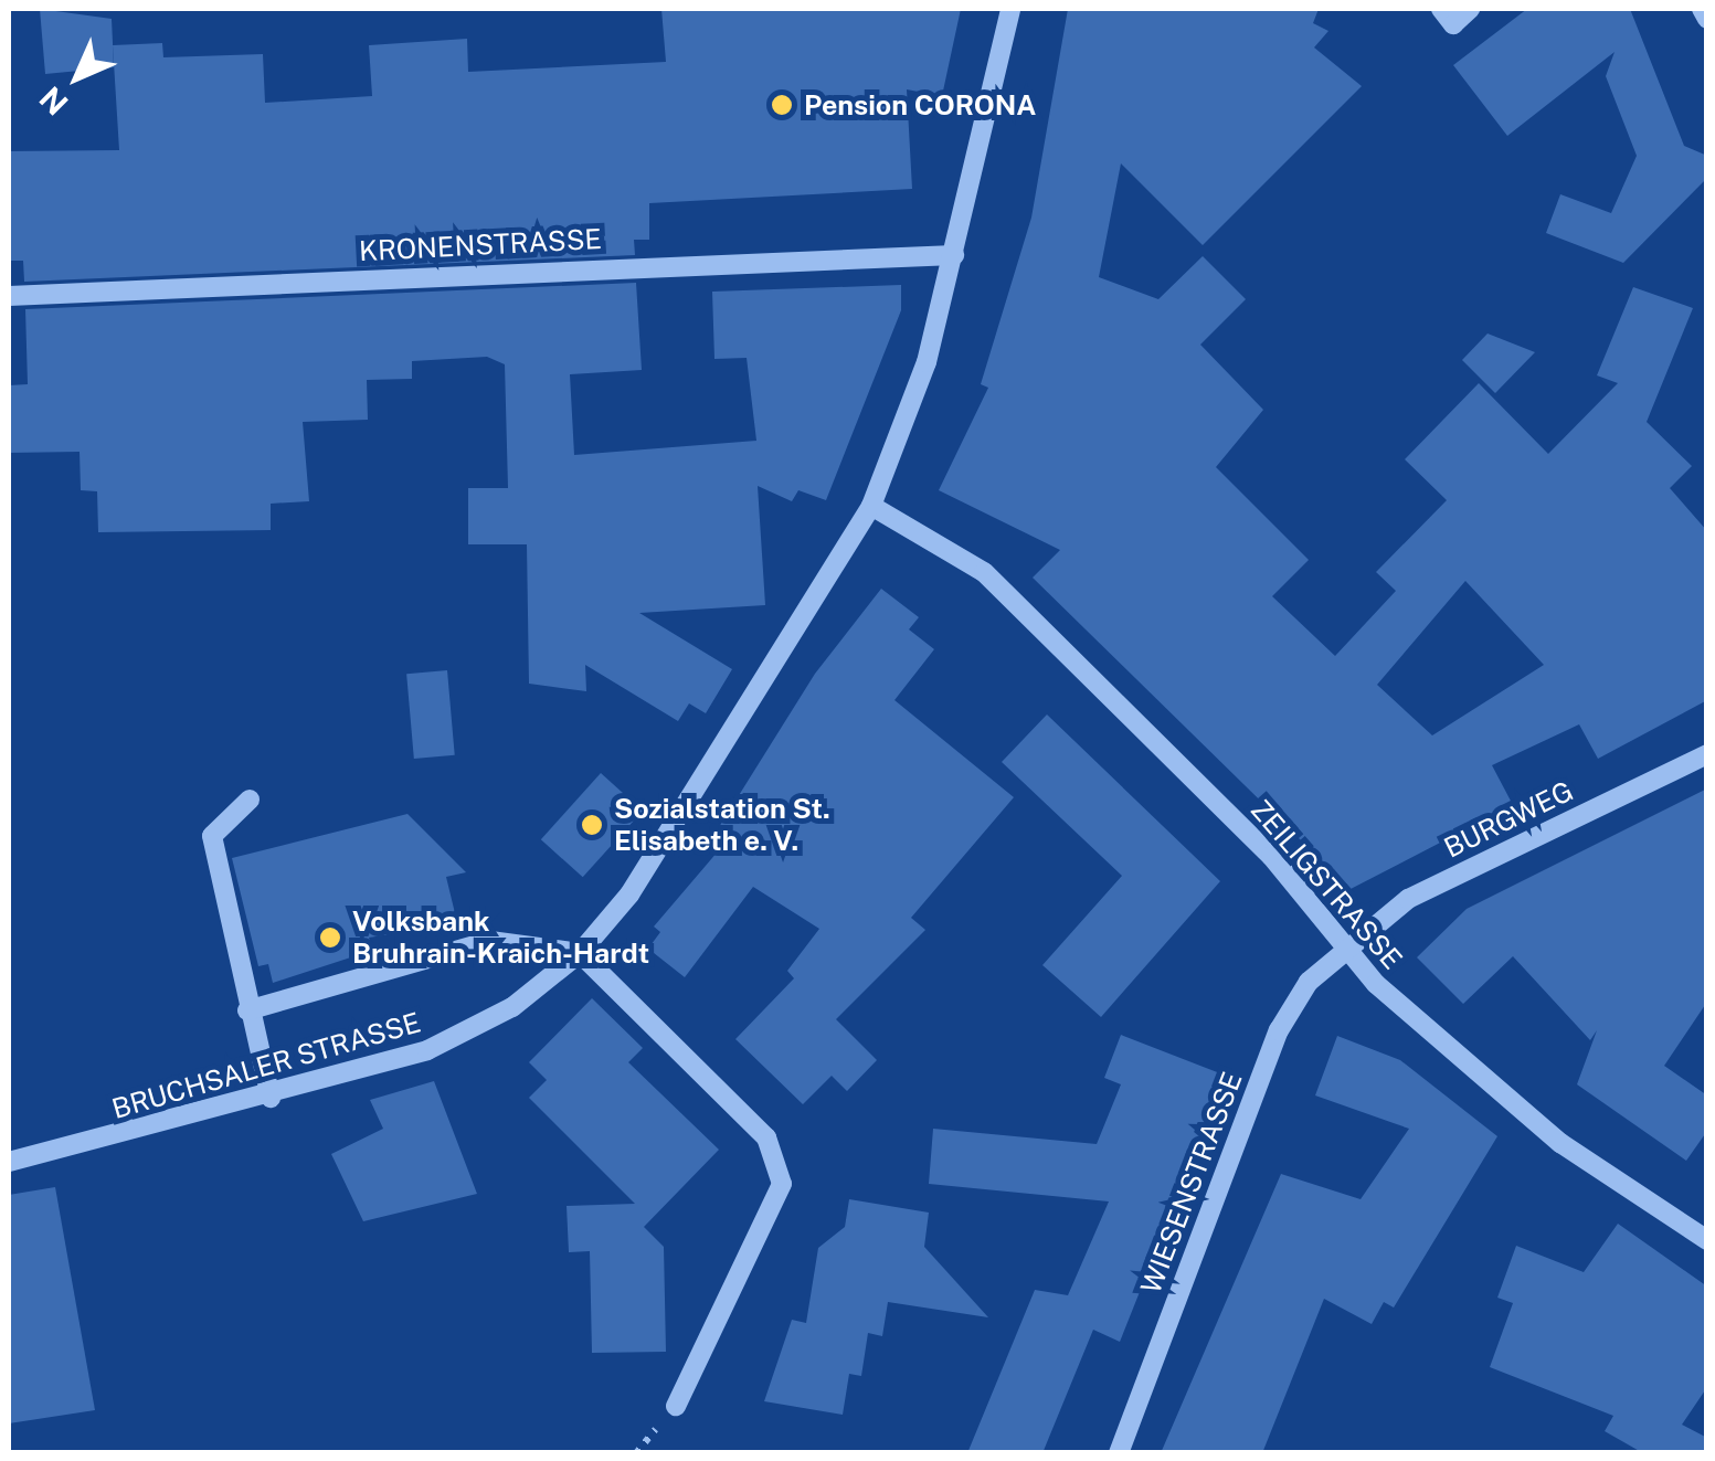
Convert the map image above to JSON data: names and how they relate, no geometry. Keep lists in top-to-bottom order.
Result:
{
  "streets": {
    "street": [
      "KRONENSTRASSE",
      "BURGWEG",
      "ZEILIGSTRASSE",
      "BRUCHSALER STRASSE",
      "WIESENSTRASSE"
    ]
  },
  "crossings": [
    ["KRONENSTRASSE", "BRUCHSALER STRASSE"],
    ["BURGWEG", "ZEILIGSTRASSE"],
    ["BURGWEG", "WIESENSTRASSE"],
    ["ZEILIGSTRASSE", "BRUCHSALER STRASSE"],
    ["ZEILIGSTRASSE", "WIESENSTRASSE"]
  ],
  "places": ["Pension CORONA", "Sozialstation St. Elisabeth e. V.", "Volksbank Bruhrain-Kraich-Hardt"],
  "north": "bottom left"
}
